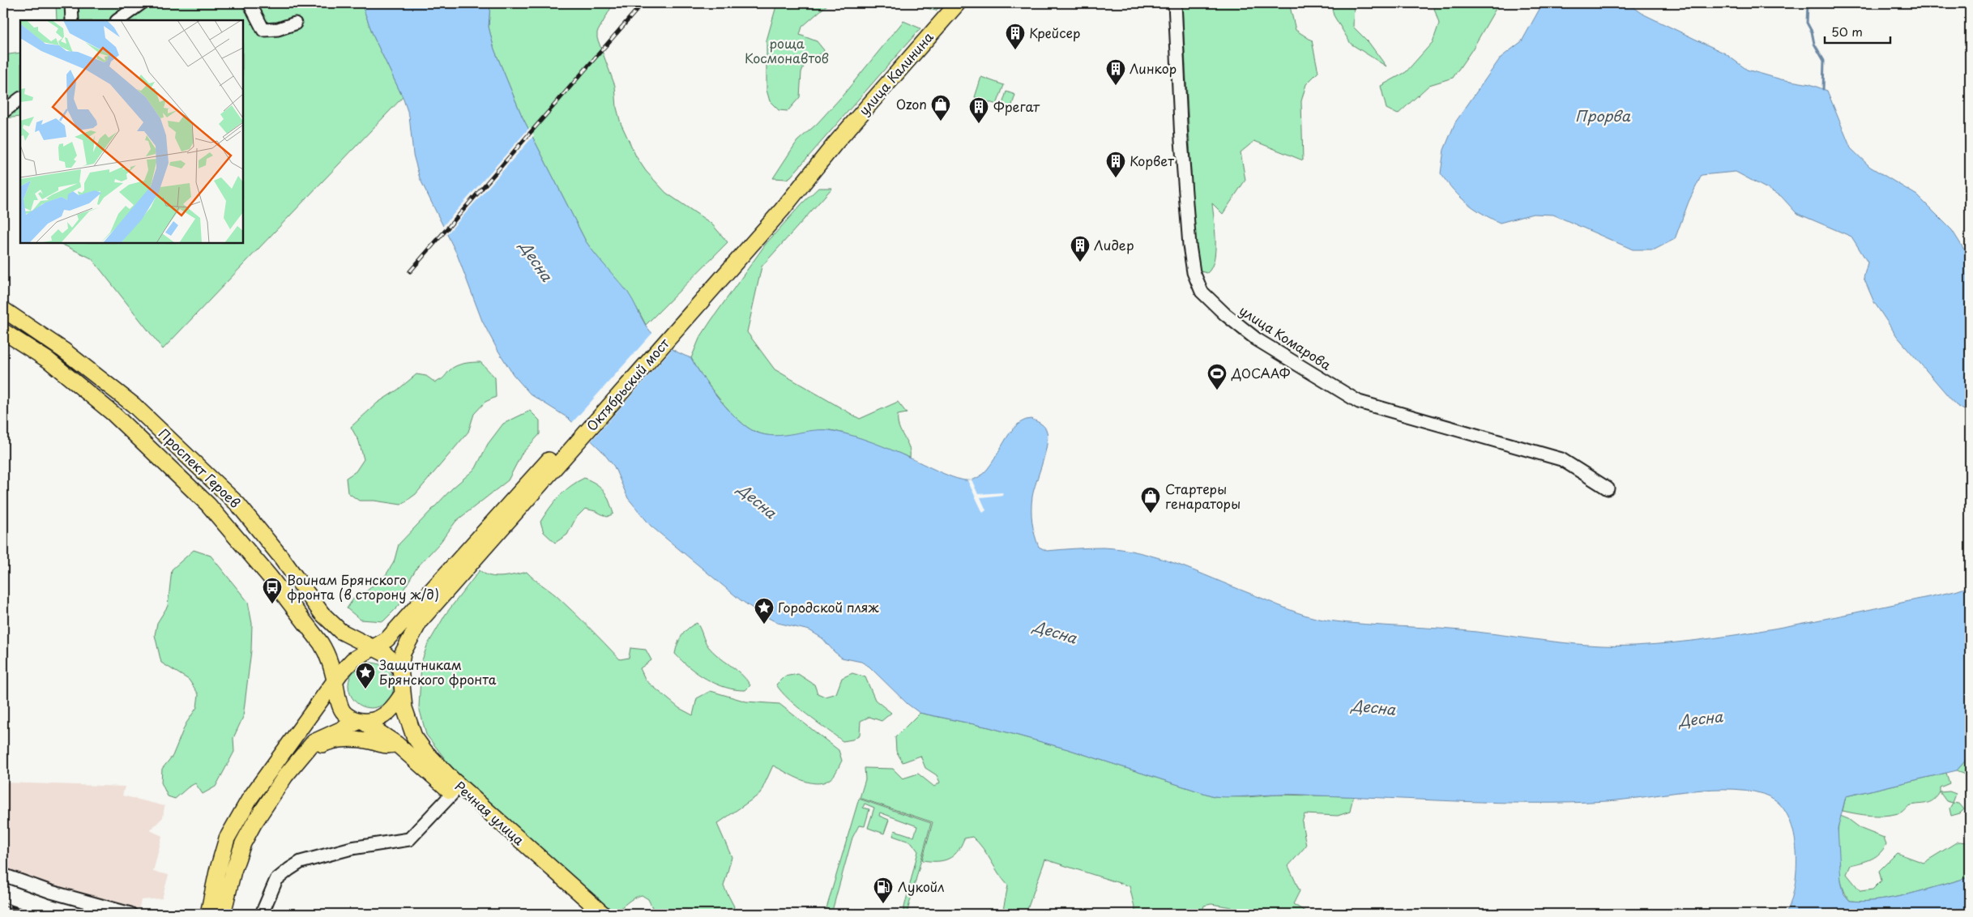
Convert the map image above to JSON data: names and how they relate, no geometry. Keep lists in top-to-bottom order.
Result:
{
  "streets": {
    "main road": [
      "улица Калинина",
      "Октябрьский мост",
      "Проспект Героев",
      "Речная улица"
    ],
    "street": ["улица Комарова"]
  },
  "crossings": [
    ["улица Калинина", "Октябрьский мост"],
    ["Проспект Героев", "Речная улица"]
  ],
  "water": ["Прорва", "Десна"],
  "parks": ["роща Космонавтов"],
  "places": {
    "building": [
      "Крейсер",
      "Линкор",
      "Фрегат",
      "Корвет",
      "Лидер"
    ],
    "shop": ["Ozon", "Стартеры генараторы"],
    "sports": ["ДОСААФ"],
    "bus stop": ["Воинам Брянского фронта (в сторону ж/д)"],
    "place": ["Городской пляж", "Защитникам Брянского фронта"],
    "fuel station": ["Лукойл"]
  },
  "scale_bar": "50 m"
}
